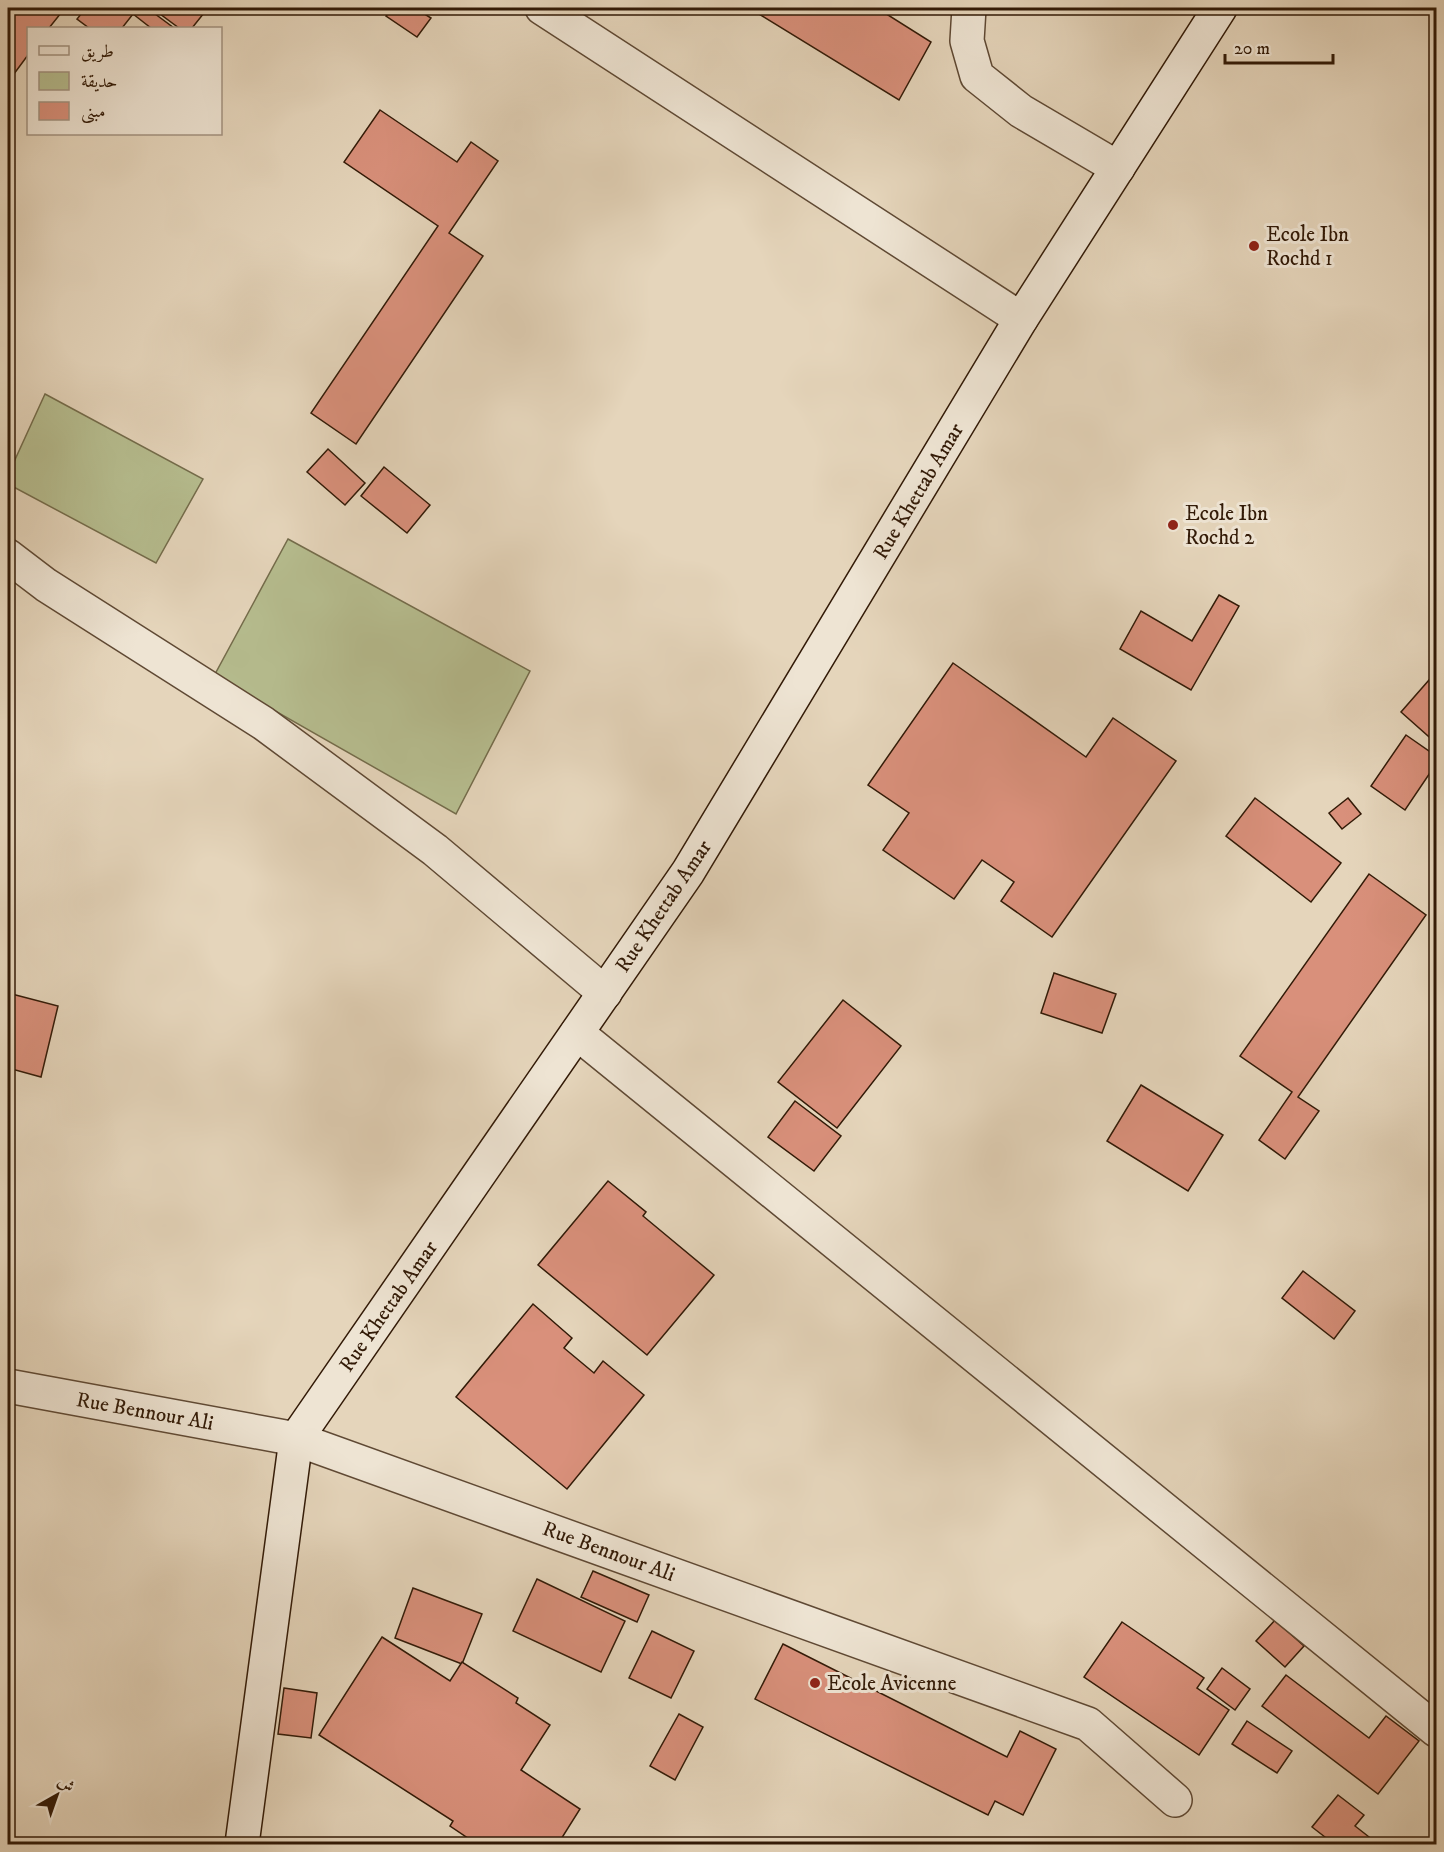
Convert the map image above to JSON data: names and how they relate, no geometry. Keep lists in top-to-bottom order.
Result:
{
  "streets": {
    "street": ["Rue Khettab Amar", "Rue Bennour Ali"]
  },
  "crossings": [
    ["Rue Khettab Amar", "Rue Bennour Ali"]
  ],
  "places": ["Ecole Ibn Rochd 1", "Ecole Ibn Rochd 2", "Ecole Avicenne"],
  "legend": ["طريق", "حديقة", "مبنى"],
  "scale_bar": "20 m",
  "north": "top right"
}
